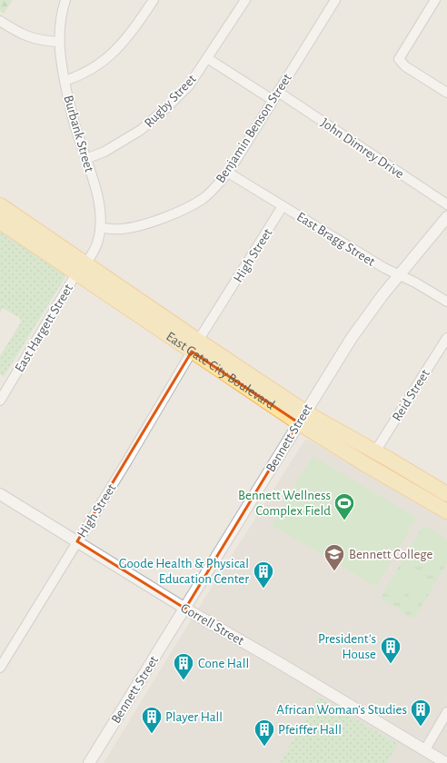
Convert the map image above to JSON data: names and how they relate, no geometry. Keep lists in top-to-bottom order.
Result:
{
  "streets": {
    "main road": ["East Gate City Boulevard"],
    "street": [
      "Rugby Street",
      "Benjamin Benson Street",
      "Burbank Street",
      "John Dimrey Drive",
      "East Bragg Street",
      "High Street",
      "East Hargett Street",
      "Reid Street",
      "Bennett Street",
      "Gorrell Street"
    ]
  },
  "crossings": [
    ["Rugby Street", "Burbank Street"],
    ["Benjamin Benson Street", "Burbank Street"],
    ["Benjamin Benson Street", "John Dimrey Drive"],
    ["Benjamin Benson Street", "East Bragg Street"],
    ["Burbank Street", "East Hargett Street"],
    ["Burbank Street", "East Gate City Boulevard"],
    ["East Bragg Street", "High Street"],
    ["East Bragg Street", "Bennett Street"],
    ["High Street", "East Gate City Boulevard"],
    ["High Street", "Gorrell Street"],
    ["East Hargett Street", "East Gate City Boulevard"],
    ["East Gate City Boulevard", "Reid Street"],
    ["East Gate City Boulevard", "Bennett Street"],
    ["Bennett Street", "Gorrell Street"]
  ],
  "places": {
    "sports": ["Bennett Wellness Complex Field"],
    "school or university": ["Bennett College"],
    "building": [
      "Goode Health & Physical Education Center",
      "President's House",
      "Cone Hall",
      "African Woman's Studies",
      "Player Hall",
      "Pfeiffer Hall"
    ]
  }
}
